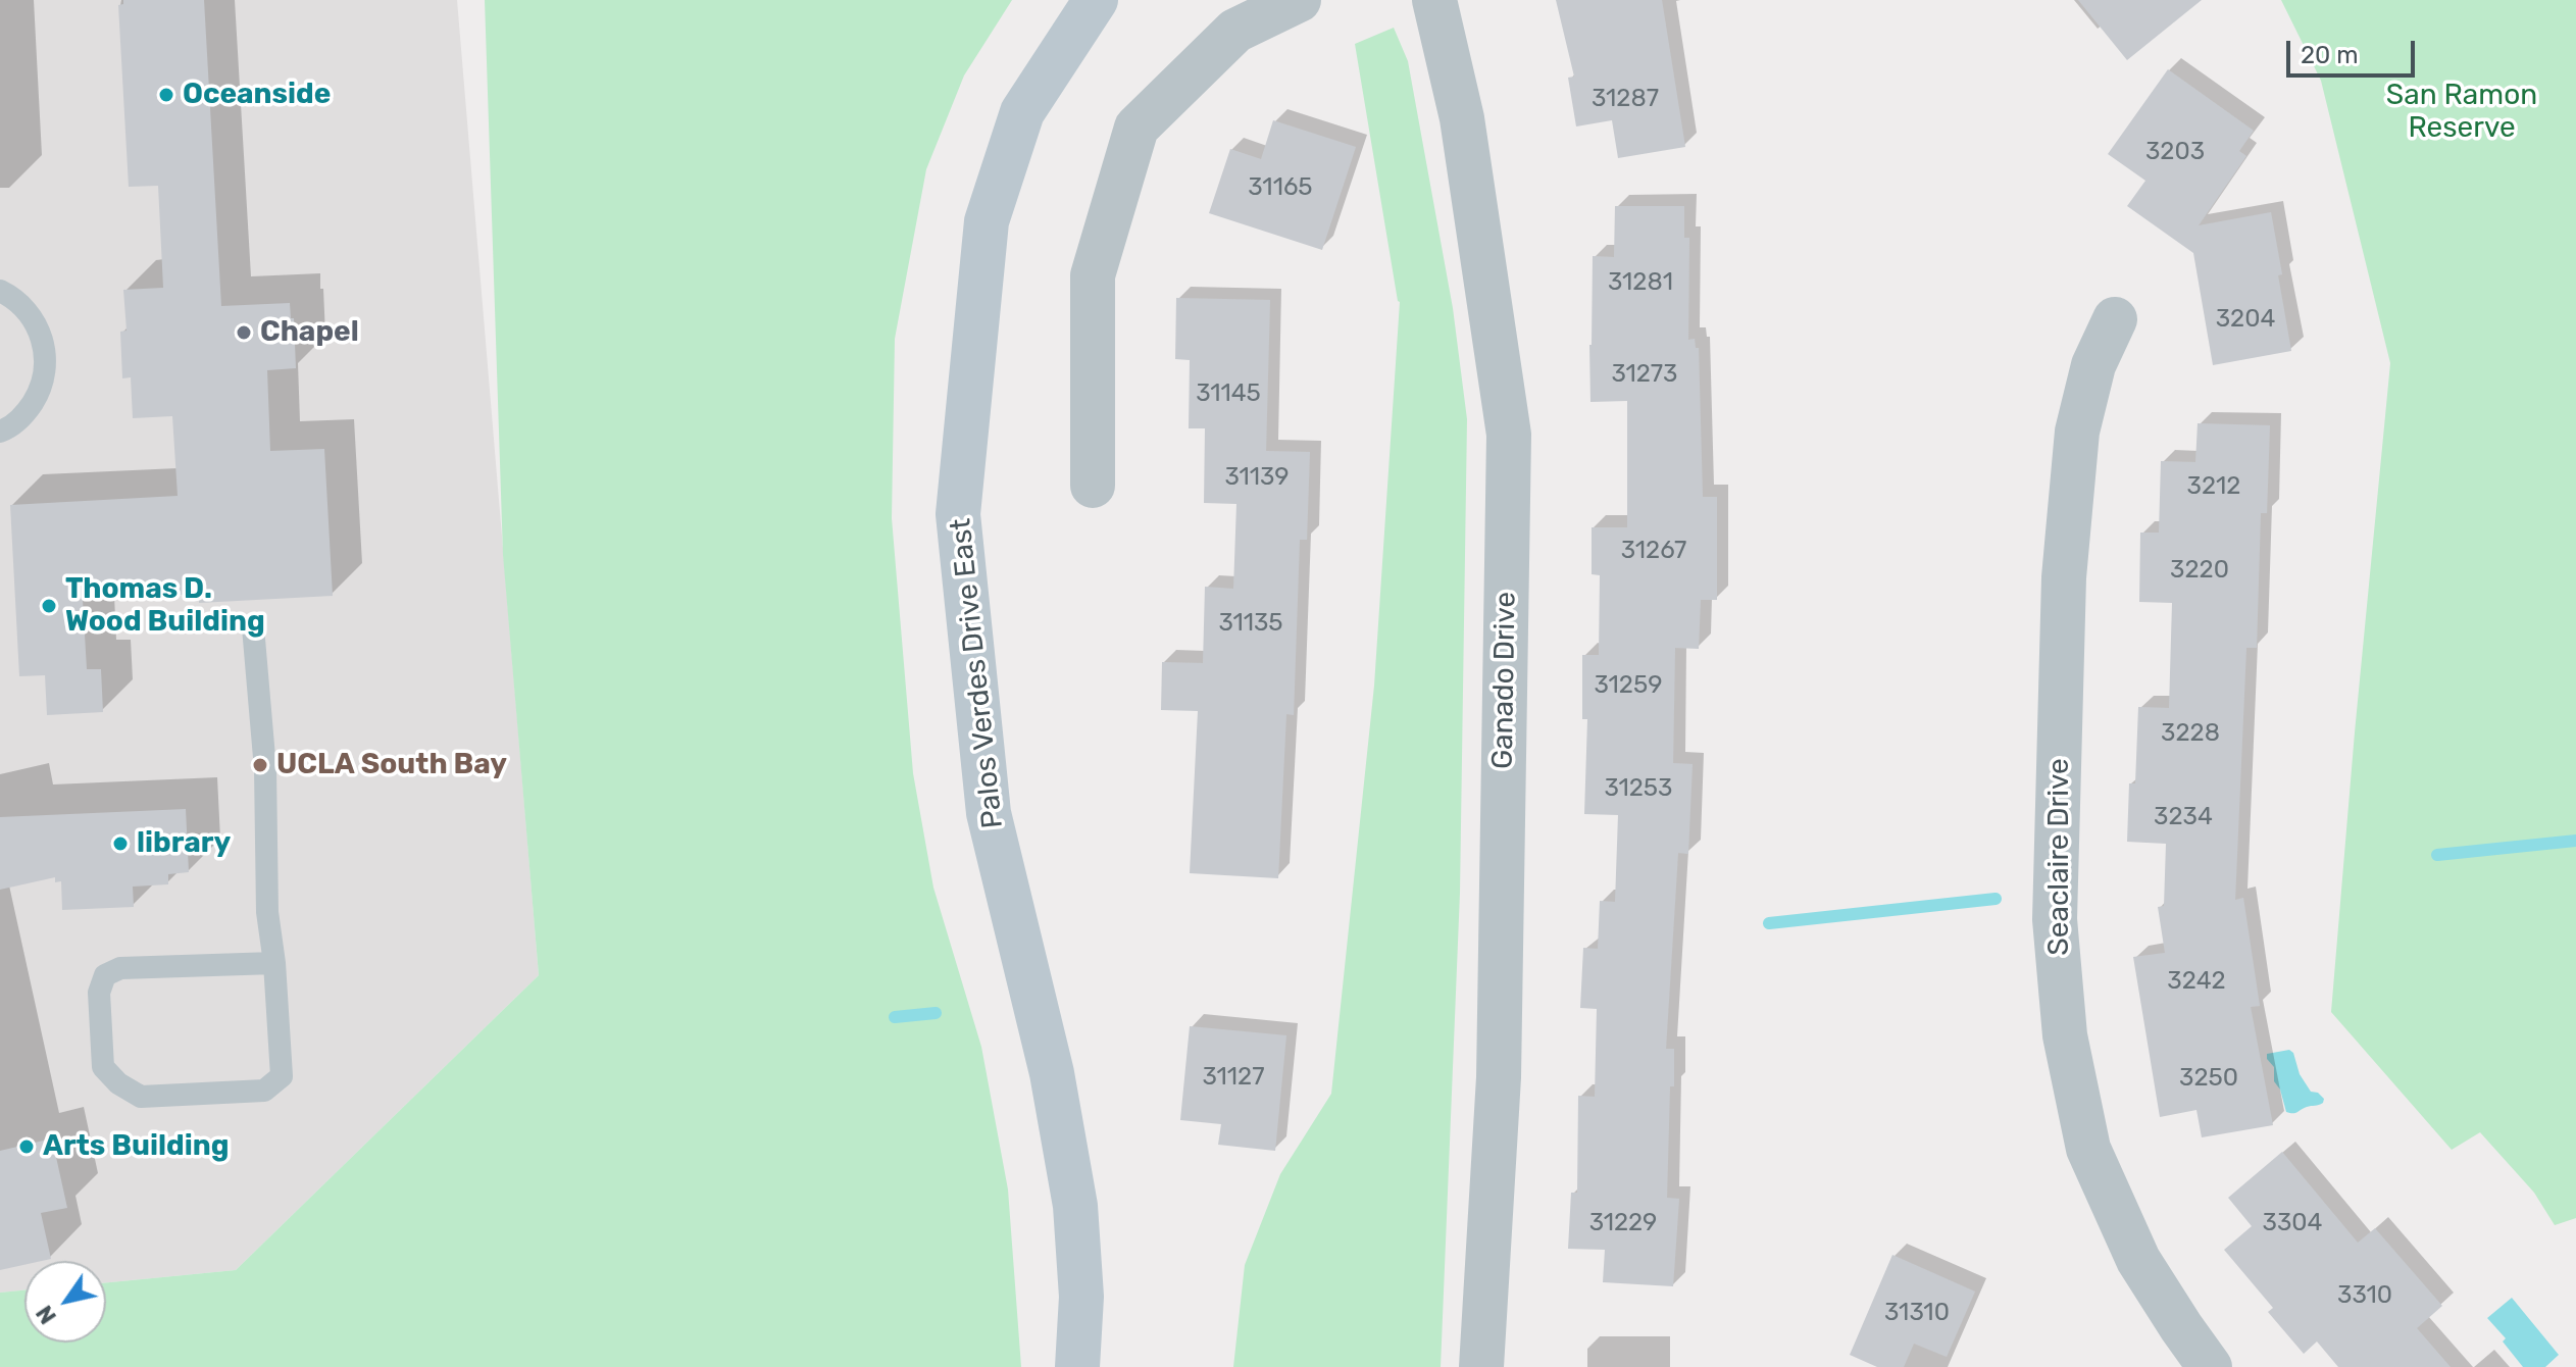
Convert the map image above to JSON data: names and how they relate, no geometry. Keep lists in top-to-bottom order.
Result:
{
  "streets": {
    "street": ["Palos Verdes Drive East", "Ganado Drive", "Seaclaire Drive"]
  },
  "parks": ["San Ramon Reserve"],
  "places": [
    "Oceanside",
    "Chapel",
    "Thomas D. Wood Building",
    "UCLA South Bay",
    "library",
    "Arts Building"
  ],
  "house_numbers": [
    "31287",
    "3203",
    "31165",
    "31281",
    "3204",
    "31273",
    "31145",
    "31139",
    "3212",
    "31267",
    "3220",
    "31135",
    "31259",
    "3228",
    "31253",
    "3234",
    "3242",
    "31127",
    "3250",
    "31229",
    "3304",
    "3310",
    "31310"
  ],
  "scale_bar": "20 m",
  "north": "bottom left"
}
